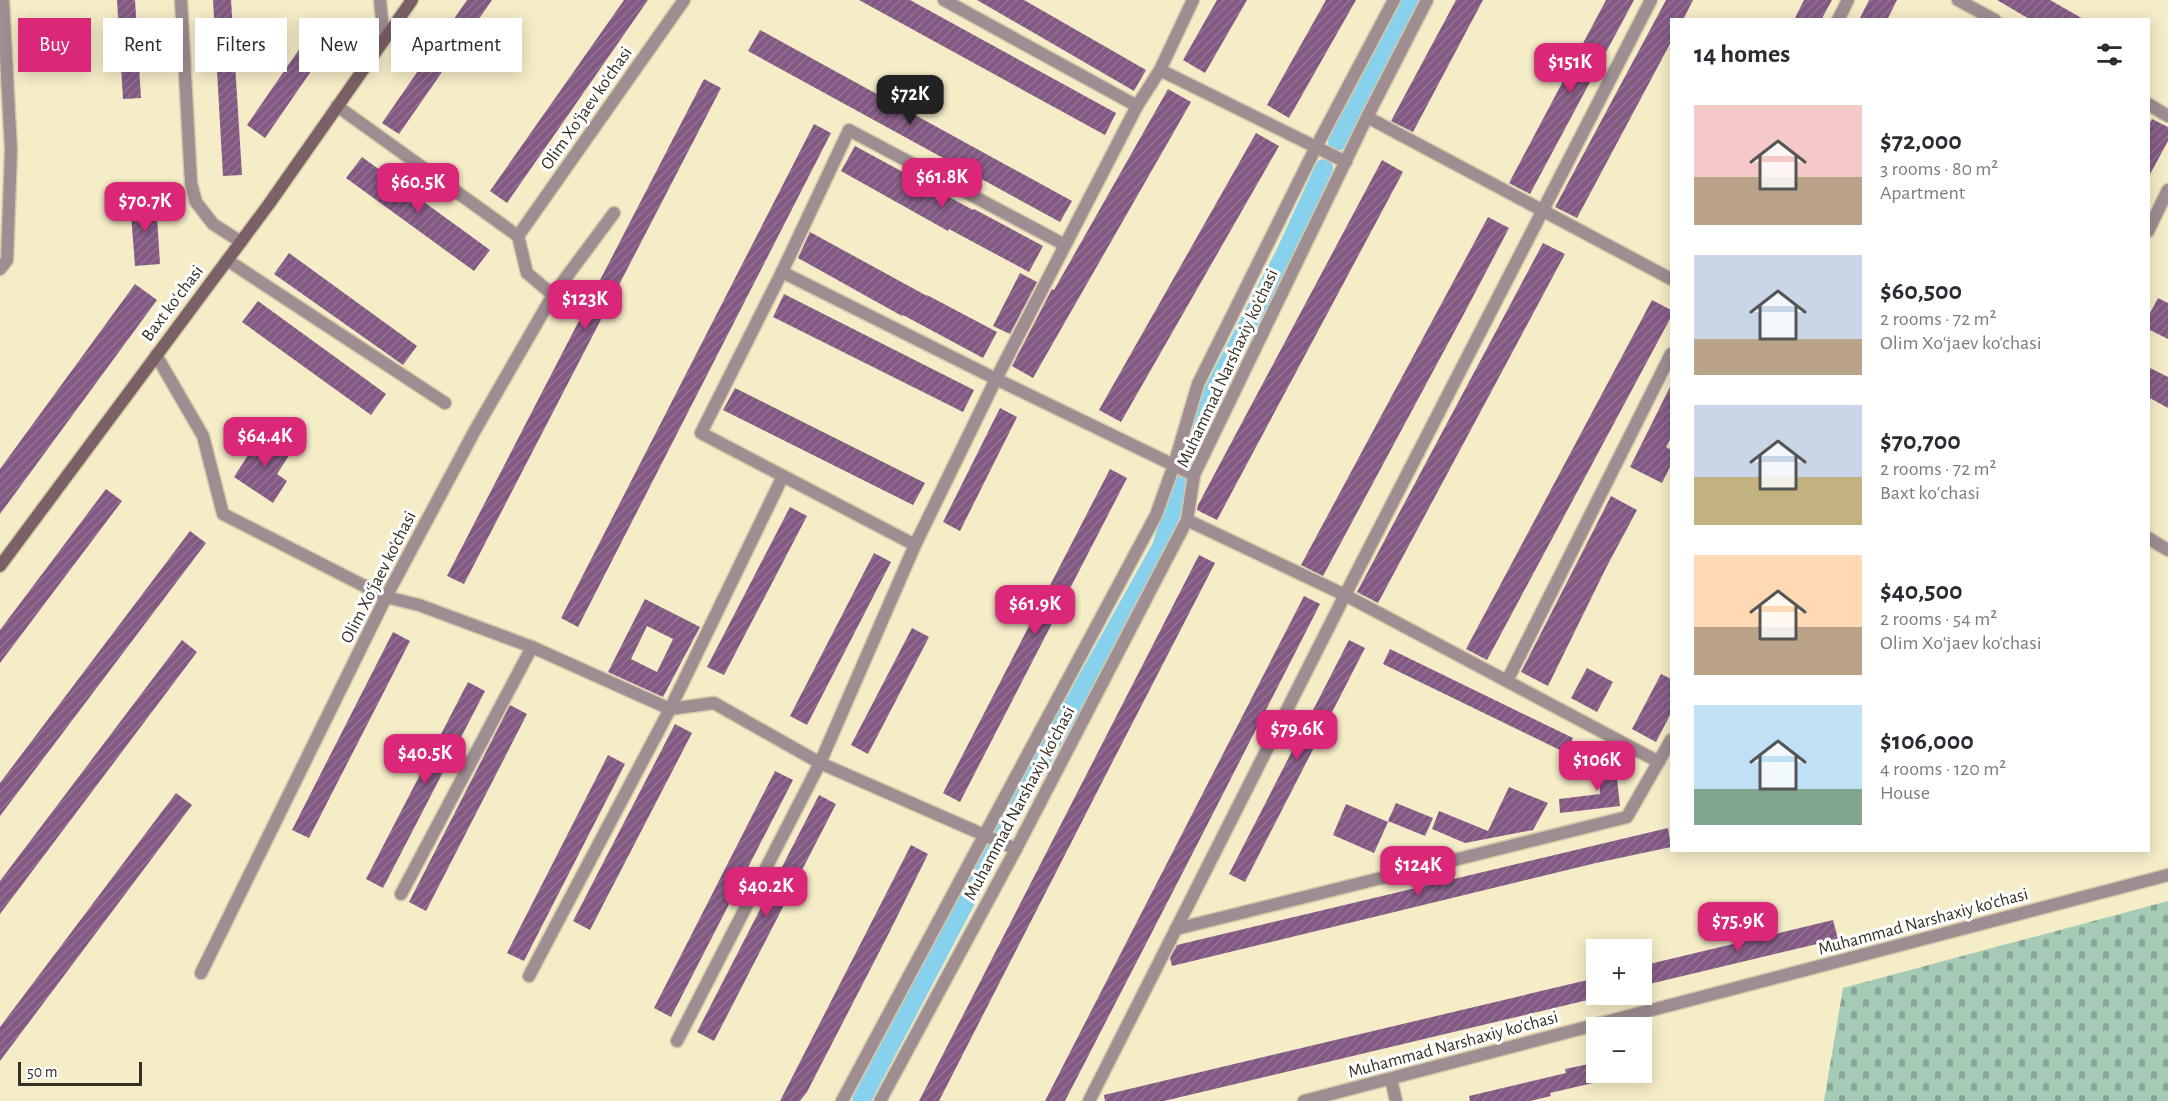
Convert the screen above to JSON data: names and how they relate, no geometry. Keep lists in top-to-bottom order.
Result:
{
  "streets": {
    "main road": ["Baxt koʻchasi"],
    "street": ["Olim Xoʻjaev ko'chasi", "Muhammad Narshaxiy ko'chasi"]
  },
  "scale_bar": "50 m",
  "page": {
    "chip": [
      "Buy",
      "Rent",
      "Filters",
      "New",
      "Apartment"
    ],
    "heading": "14 homes",
    "price": [
      "$151K",
      "$72K",
      "$61.8K",
      "$60.5K",
      "$70.7K",
      "$123K",
      "$64.4K",
      "$61.9K",
      "$79.6K",
      "$40.5K",
      "$106K",
      "$124K",
      "$40.2K",
      "$75.9K"
    ],
    "list": [
      {
        "name": "$72,000",
        "note": "3 rooms · 80 m² · Apartment"
      },
      {
        "name": "$60,500",
        "note": "2 rooms · 72 m² · Olim Xoʻjaev ko'chasi"
      },
      {
        "name": "$70,700",
        "note": "2 rooms · 72 m² · Baxt koʻchasi"
      },
      {
        "name": "$40,500",
        "note": "2 rooms · 54 m² · Olim Xoʻjaev ko'chasi"
      },
      {
        "name": "$106,000",
        "note": "4 rooms · 120 m² · House"
      }
    ],
    "map_buttons": ["+", "−"],
    "scale": "50 m"
  }
}
